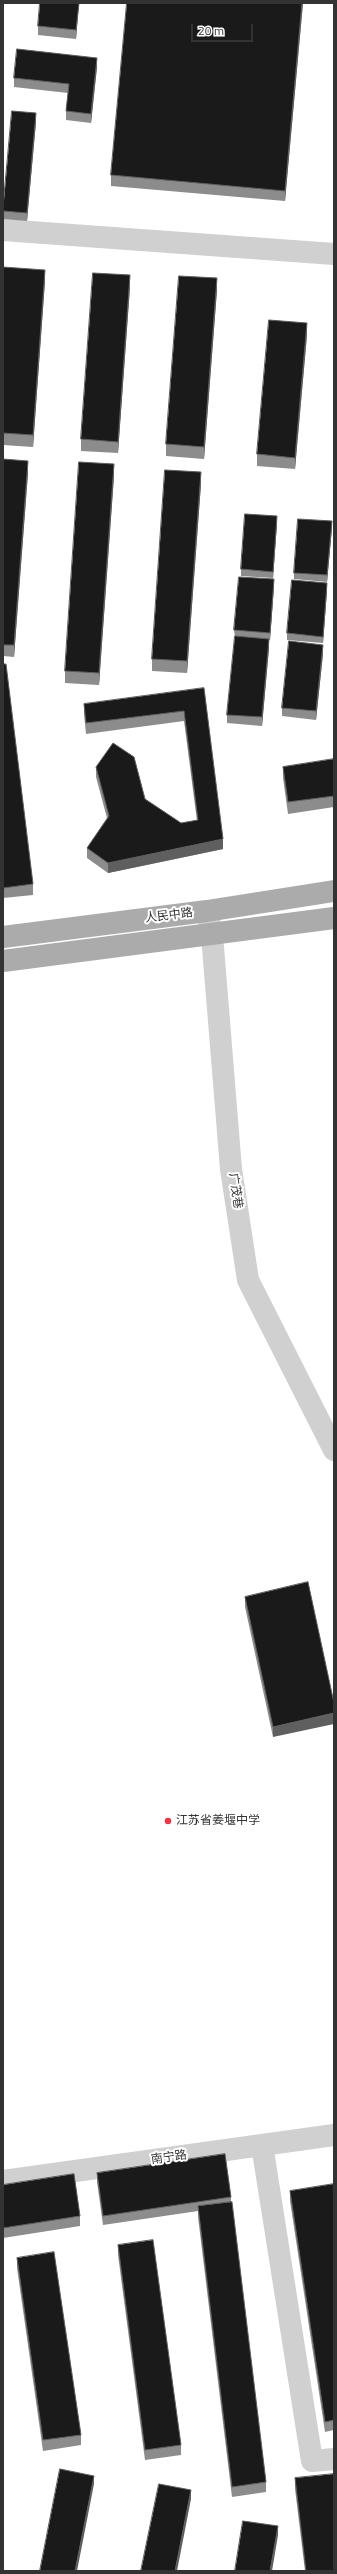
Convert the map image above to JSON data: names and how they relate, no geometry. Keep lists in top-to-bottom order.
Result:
{
  "streets": {
    "main road": ["人民中路"],
    "street": ["广茂巷", "南宁路"]
  },
  "crossings": [
    ["人民中路", "广茂巷"]
  ],
  "places": ["江苏省姜堰中学"],
  "scale_bar": "20 m"
}
